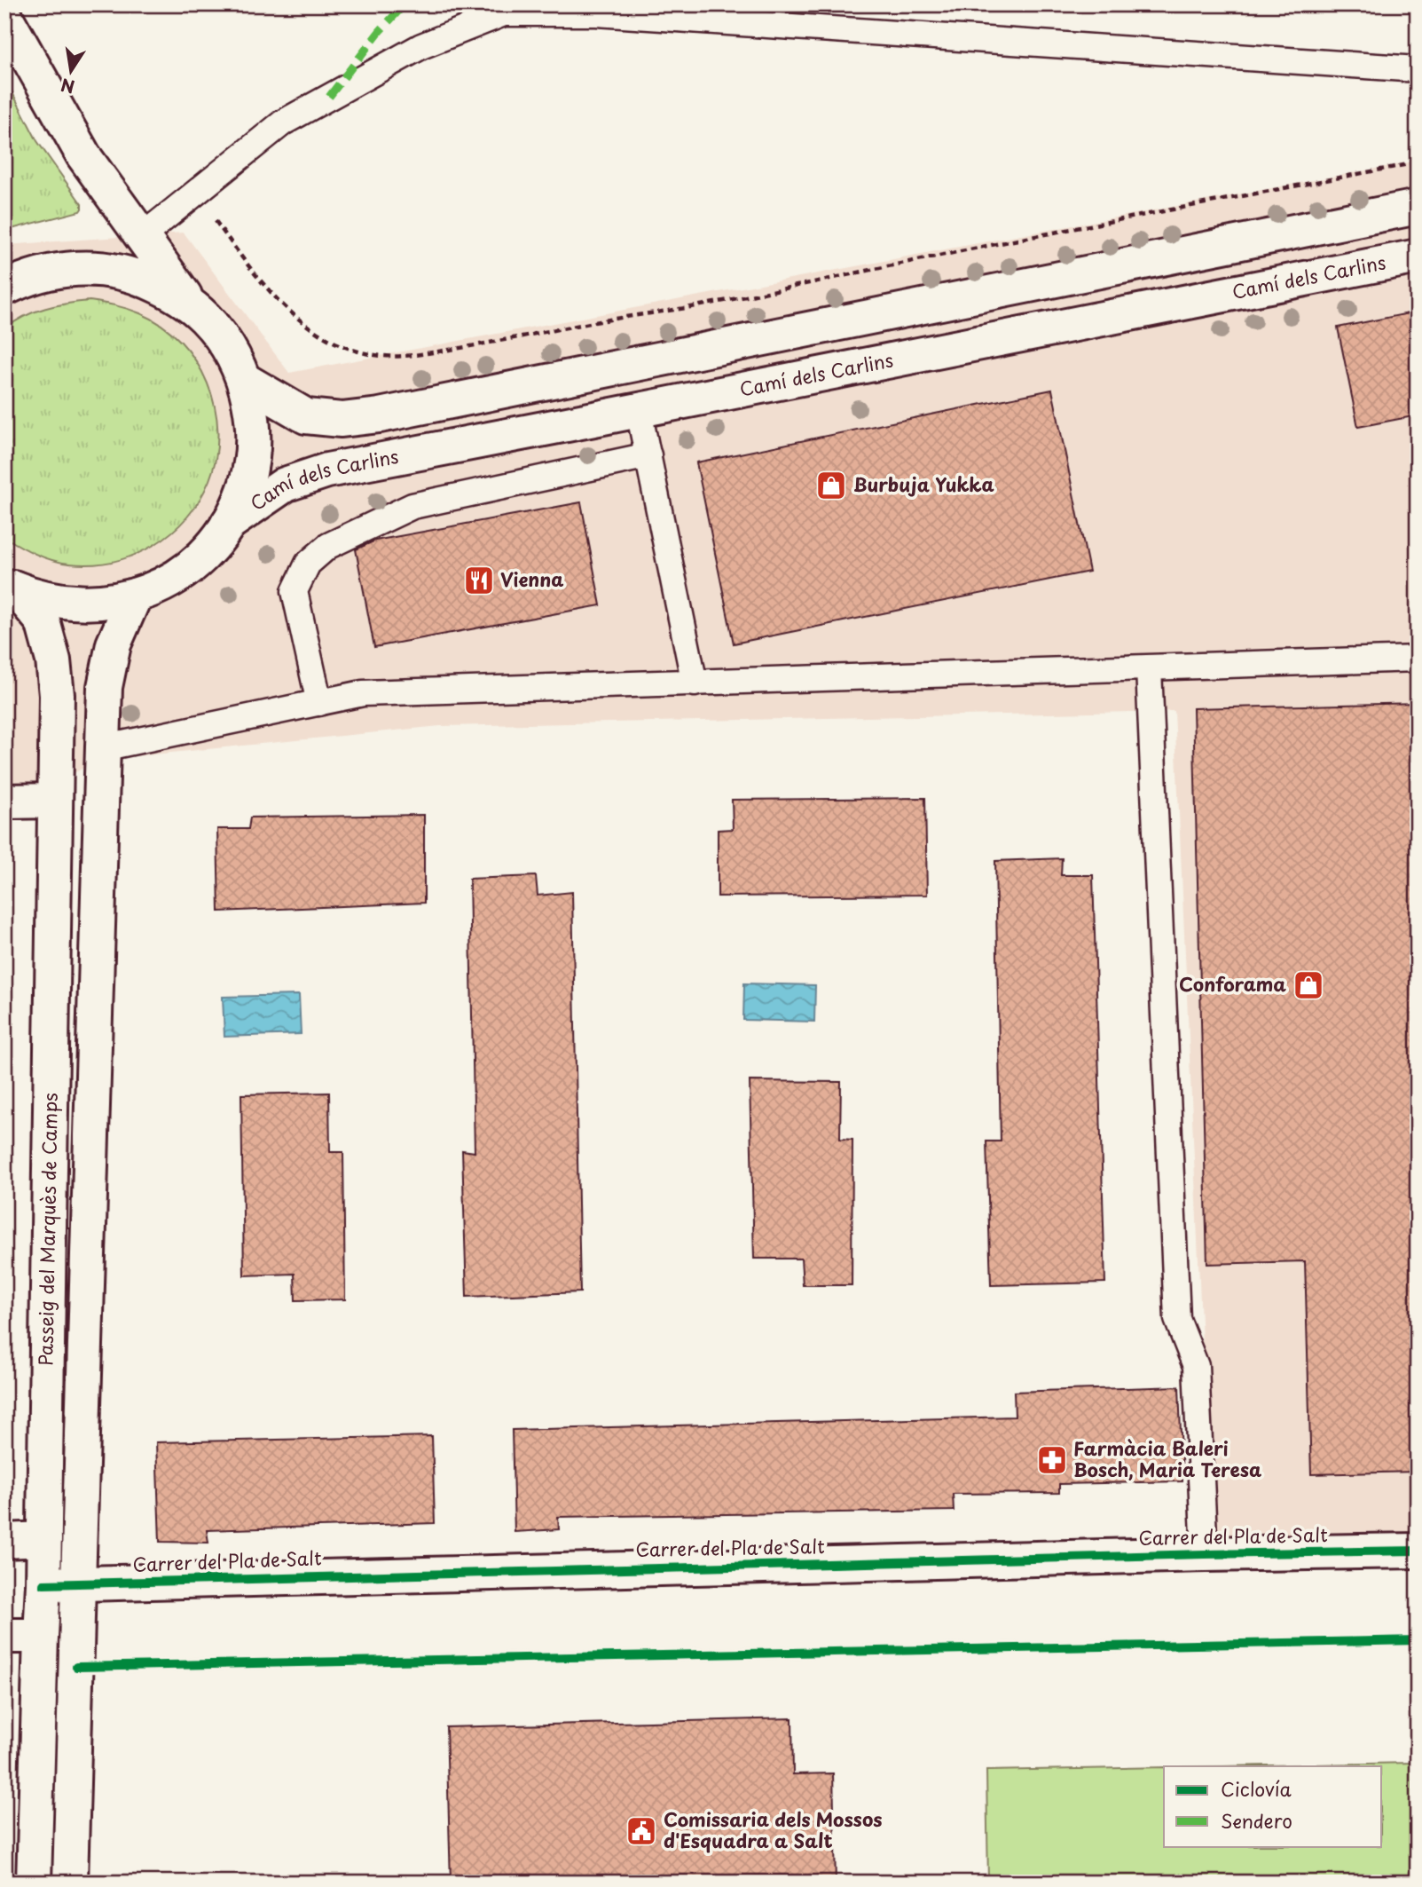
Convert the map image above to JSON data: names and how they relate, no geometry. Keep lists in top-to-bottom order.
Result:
{
  "streets": {
    "street": ["Camí dels Carlins", "Passeig del Marquès de Camps", "Carrer del Pla de Salt"]
  },
  "crossings": [
    ["Passeig del Marquès de Camps", "Carrer del Pla de Salt"]
  ],
  "places": {
    "shop": ["Burbuja Yukka", "Conforama"],
    "restaurant": ["Vienna"],
    "pharmacy": ["Farmàcia Baleri Bosch, Maria Teresa"],
    "public building": ["Comissaria dels Mossos d'Esquadra a Salt"]
  },
  "legend": ["Ciclovía", "Sendero"],
  "north": "bottom"
}
